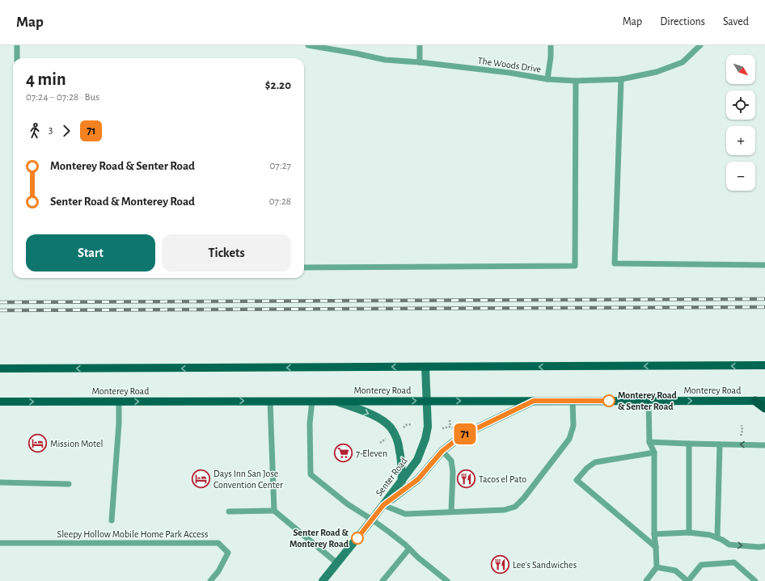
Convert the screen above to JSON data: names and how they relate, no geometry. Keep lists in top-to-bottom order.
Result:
{
  "streets": {
    "main road": ["Monterey Road", "Senter Road"],
    "lane": ["The Woods Drive", "Sleepy Hollow Mobile Home Park Access"]
  },
  "crossings": [
    ["Monterey Road", "Senter Road"]
  ],
  "places": {
    "other": ["Monterey Road & Senter Road", "Senter Road & Monterey Road"],
    "hotel": ["Mission Motel", "Days Inn San Jose Convention Center"],
    "supermarket": ["7-Eleven"],
    "restaurant": ["Tacos el Pato", "Lee's Sandwiches"]
  },
  "lines": ["bus line 71"],
  "north": "bottom right",
  "page": {
    "header": "Map",
    "nav": ["Map", "Directions", "Saved"],
    "on_map": "71",
    "map_buttons": ["+", "−"],
    "heading": ["4 min", "07:24 – 07:28 · Bus", "$2.20"],
    "legs": ["3", "71"],
    "list": [
      {
        "name": "Monterey Road & Senter Road",
        "value": "07:27"
      },
      {
        "name": "Senter Road & Monterey Road",
        "value": "07:28"
      }
    ],
    "buttons": ["Start", "Tickets"]
  }
}
